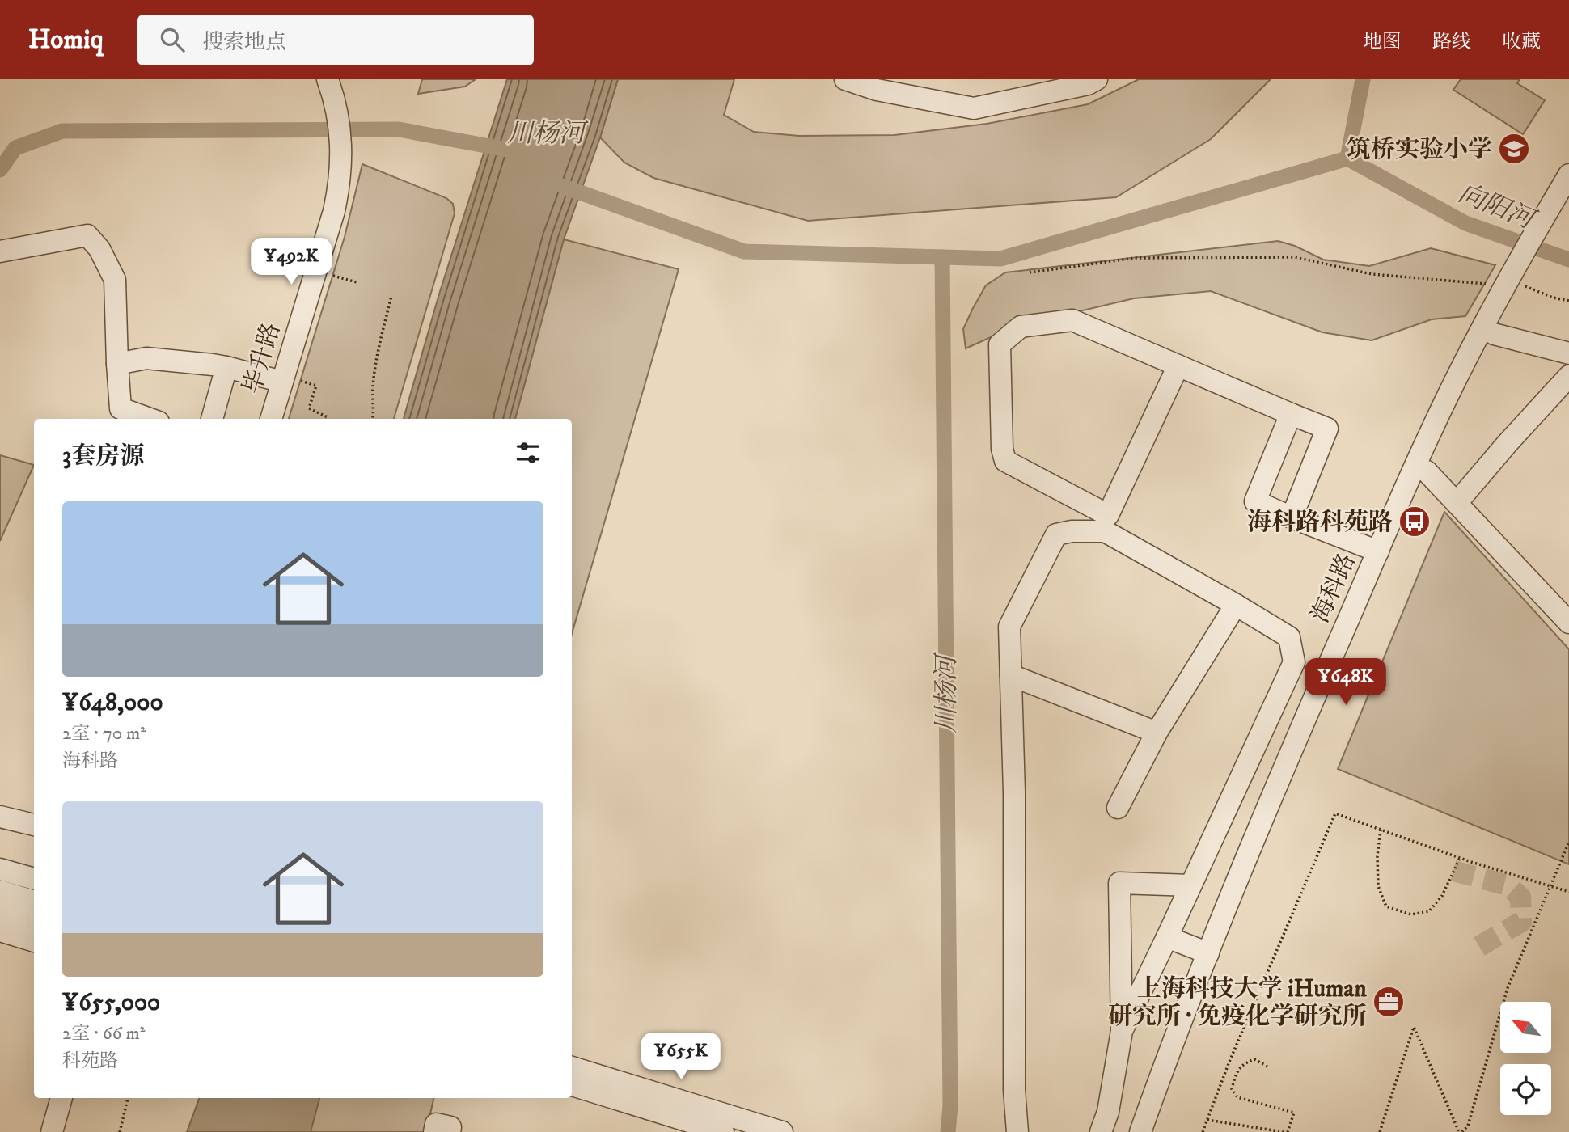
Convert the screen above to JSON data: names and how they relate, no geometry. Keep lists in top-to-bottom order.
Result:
{
  "streets": {
    "street": ["毕升路", "海科路"]
  },
  "water": ["川杨河", "向阳河"],
  "places": {
    "school or university": ["筑桥实验小学"],
    "bus stop": ["海科路科苑路"],
    "office": ["上海科技大学 iHuman 研究所 · 免疫化学研究所"]
  },
  "north": "top left",
  "page": {
    "header": "Homiq",
    "search": "搜索地点",
    "nav": ["地图", "路线", "收藏"],
    "price": ["¥492K", "¥648K", "¥655K"],
    "heading": "3套房源",
    "list": [
      {
        "name": "¥648,000",
        "note": "2室 · 70 m² · 海科路"
      },
      {
        "name": "¥655,000",
        "note": "2室 · 66 m² · 科苑路"
      }
    ]
  }
}
